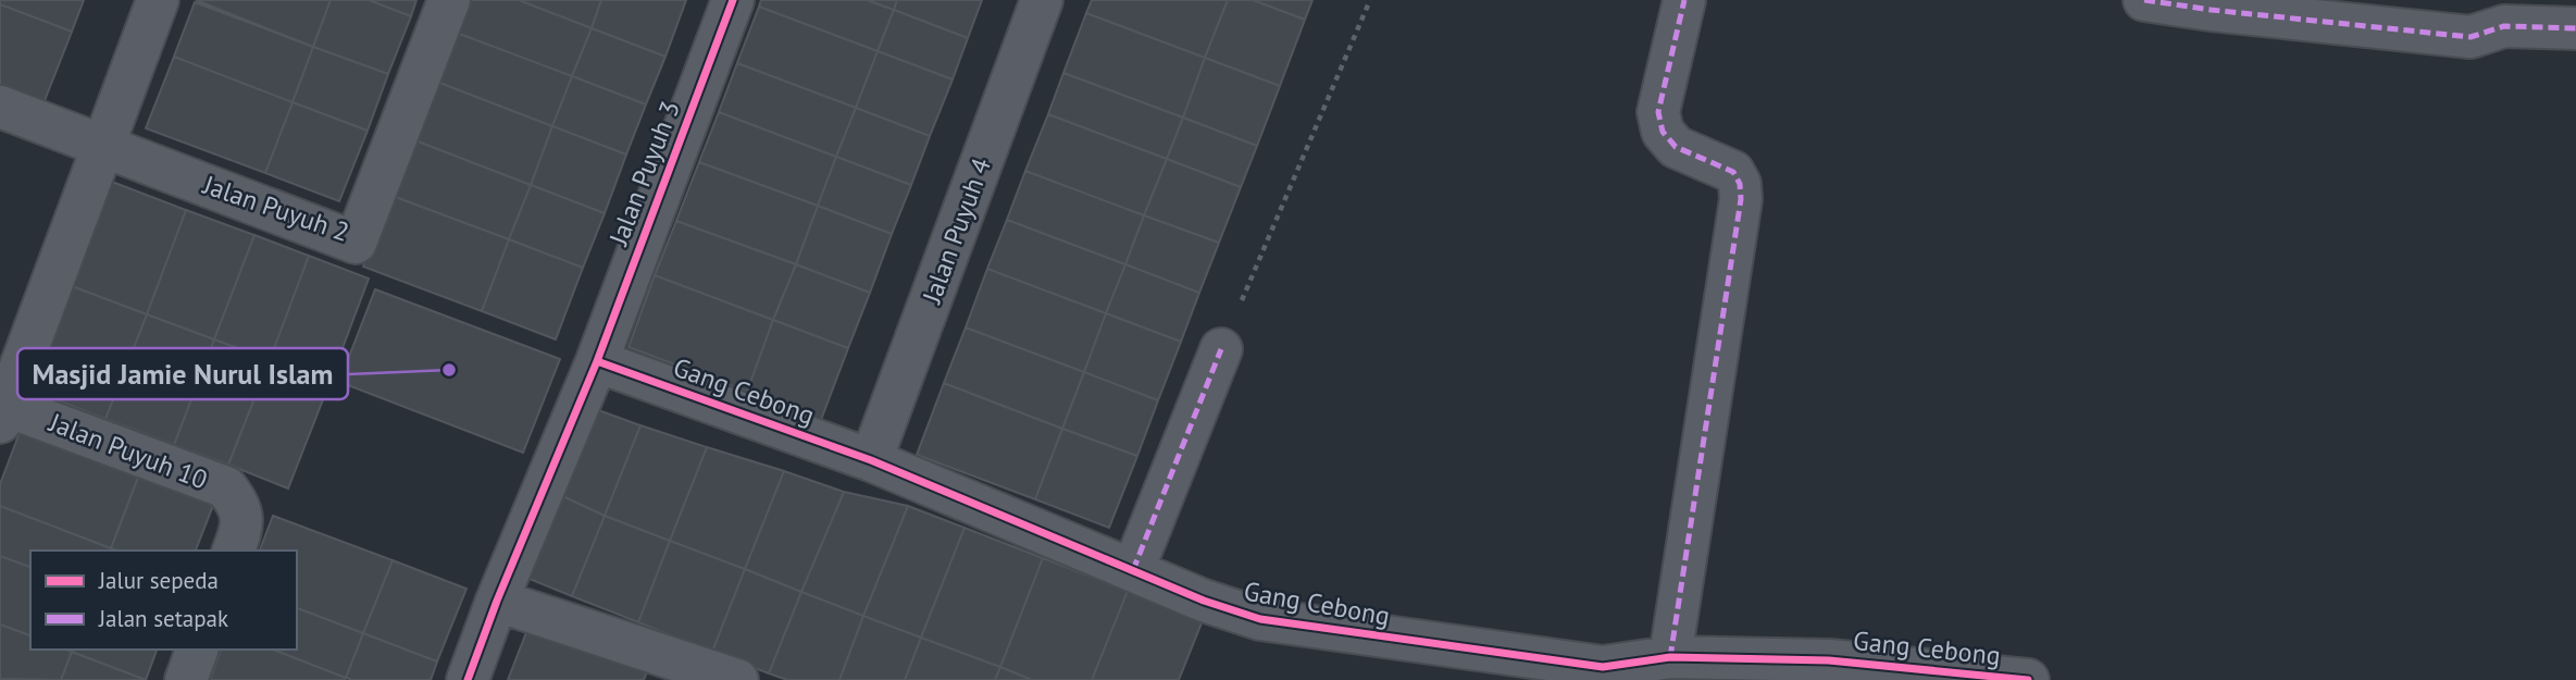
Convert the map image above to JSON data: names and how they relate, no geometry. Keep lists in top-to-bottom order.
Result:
{
  "streets": {
    "street": [
      "Jalan Puyuh 3",
      "Jalan Puyuh 2",
      "Jalan Puyuh 4",
      "Gang Cebong",
      "Jalan Puyuh 10"
    ]
  },
  "crossings": [
    ["Jalan Puyuh 3", "Gang Cebong"],
    ["Jalan Puyuh 4", "Gang Cebong"]
  ],
  "places": ["Masjid Jamie Nurul Islam"],
  "legend": ["Jalur sepeda", "Jalan setapak"]
}
